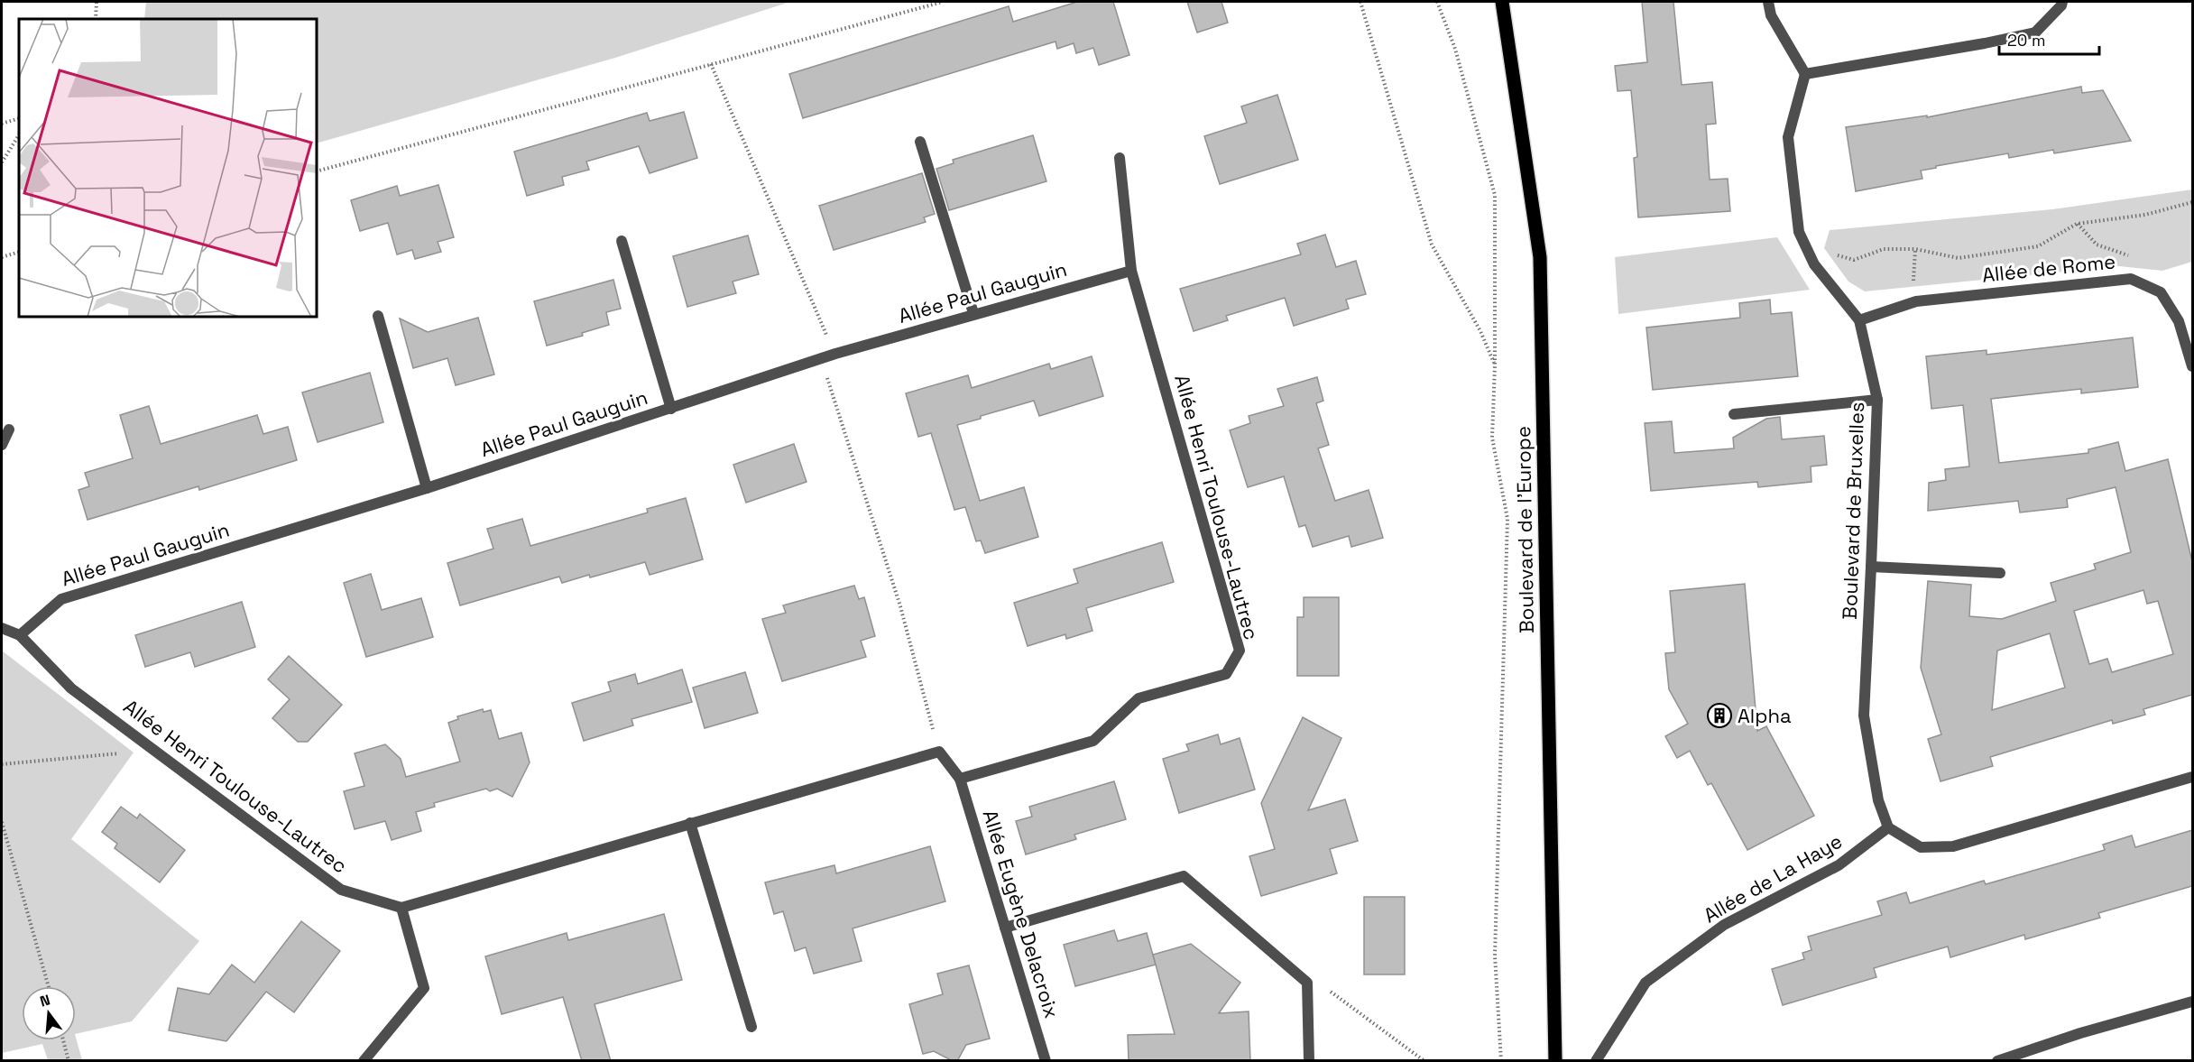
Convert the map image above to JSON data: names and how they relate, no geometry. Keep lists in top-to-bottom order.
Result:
{
  "streets": {
    "main road": ["Boulevard de l'Europe"],
    "street": [
      "Allée de Rome",
      "Allée Paul Gauguin",
      "Allée Henri Toulouse-Lautrec",
      "Boulevard de Bruxelles",
      "Allée de La Haye",
      "Allée Eugène Delacroix"
    ]
  },
  "crossings": [
    ["Allée de Rome", "Boulevard de Bruxelles"],
    ["Allée Paul Gauguin", "Allée Henri Toulouse-Lautrec"],
    ["Allée Henri Toulouse-Lautrec", "Allée Eugène Delacroix"],
    ["Boulevard de Bruxelles", "Allée de La Haye"]
  ],
  "places": {
    "building": ["Alpha"]
  },
  "scale_bar": "20 m",
  "north": "top"
}
